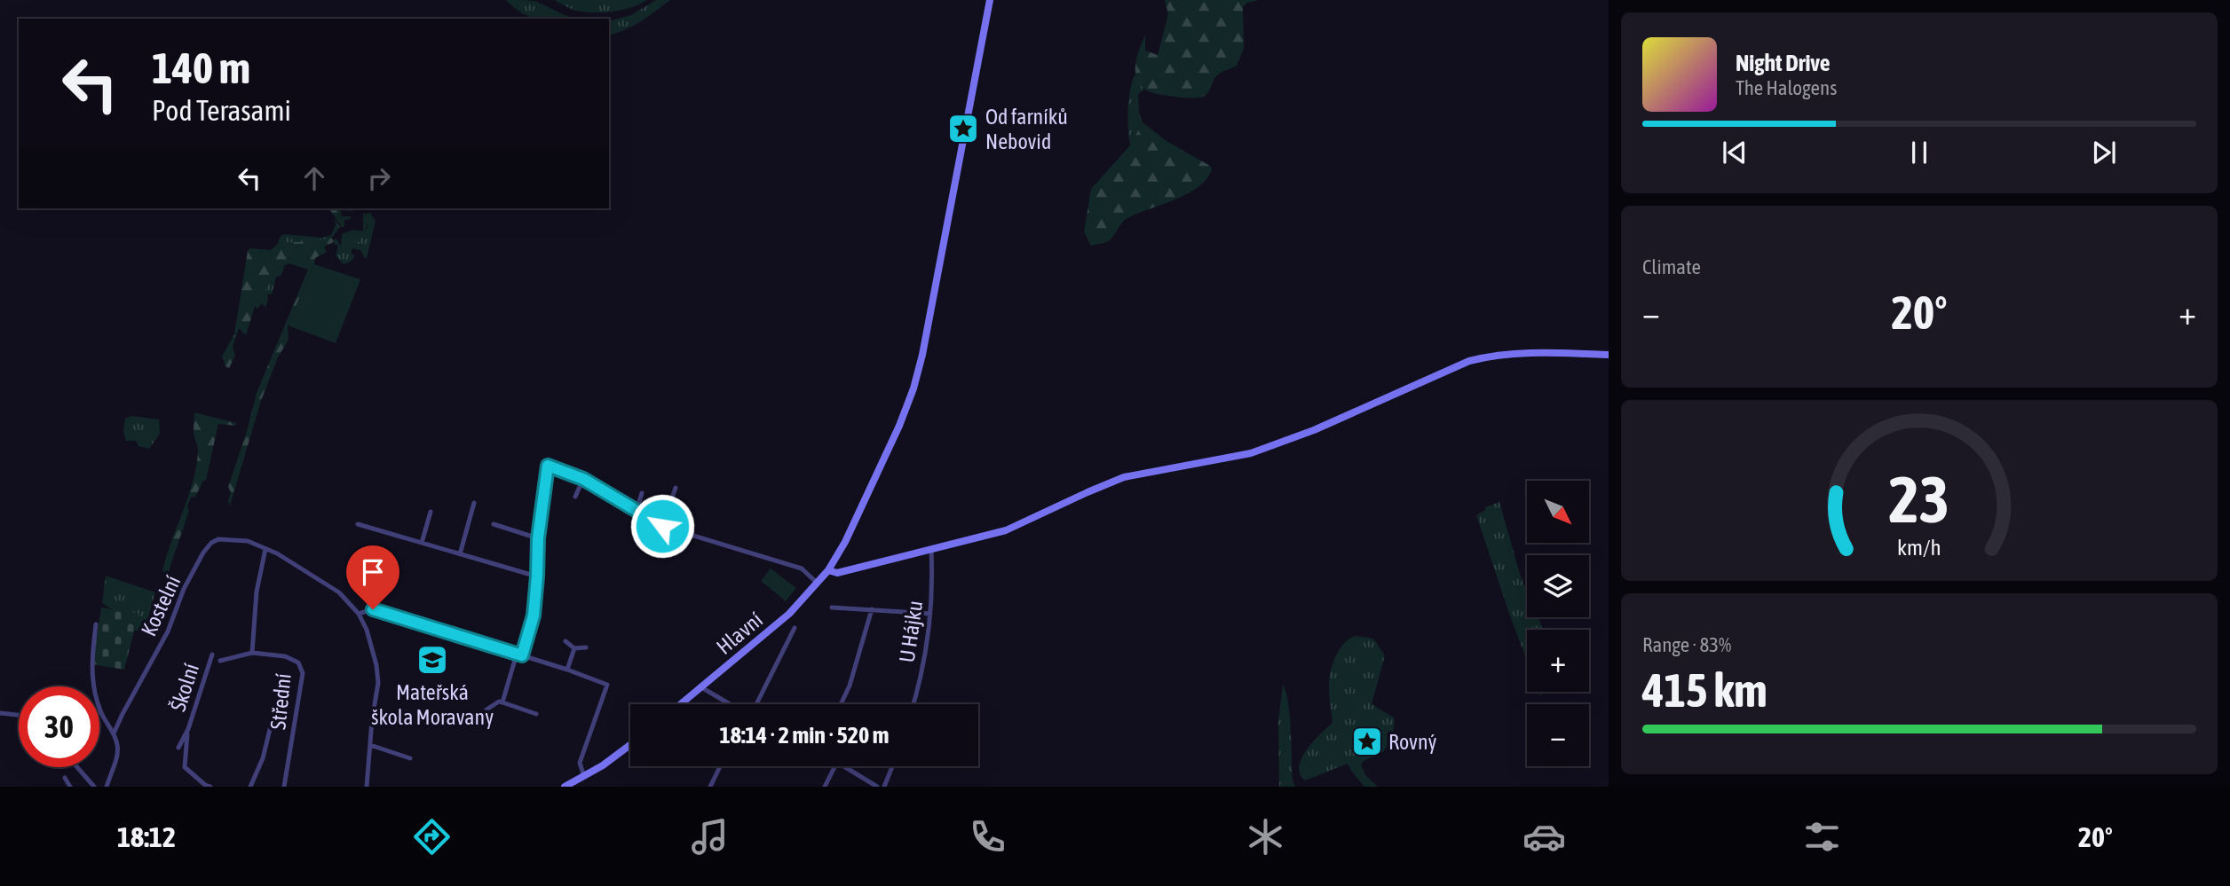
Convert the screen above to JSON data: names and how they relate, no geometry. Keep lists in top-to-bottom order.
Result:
{
  "streets": {
    "street": [
      "Kostelní",
      "U Hájku",
      "Hlavní",
      "Školní",
      "Střední"
    ]
  },
  "crossings": [
    ["Kostelní", "Střední"],
    ["Školní", "Střední"]
  ],
  "places": {
    "place": ["Od farníků Nebovid", "Rovný"],
    "school or university": ["Mateřská škola Moravany"]
  },
  "north": "bottom right",
  "page": {
    "turn": ["140 m", "Pod Terasami"],
    "song": ["Night Drive", "The Halogens"],
    "tile": [
      "Climate",
      ["Range · 83%", "415 km"]
    ],
    "heat": ["−", "20°", "+"],
    "map_buttons": ["+", "−"],
    "limit": "30",
    "trip": "18:14 · 2 min · 520 m",
    "tabs": ["18:12", "20°"],
    "gauge": ["23", "km/h"]
  }
}
